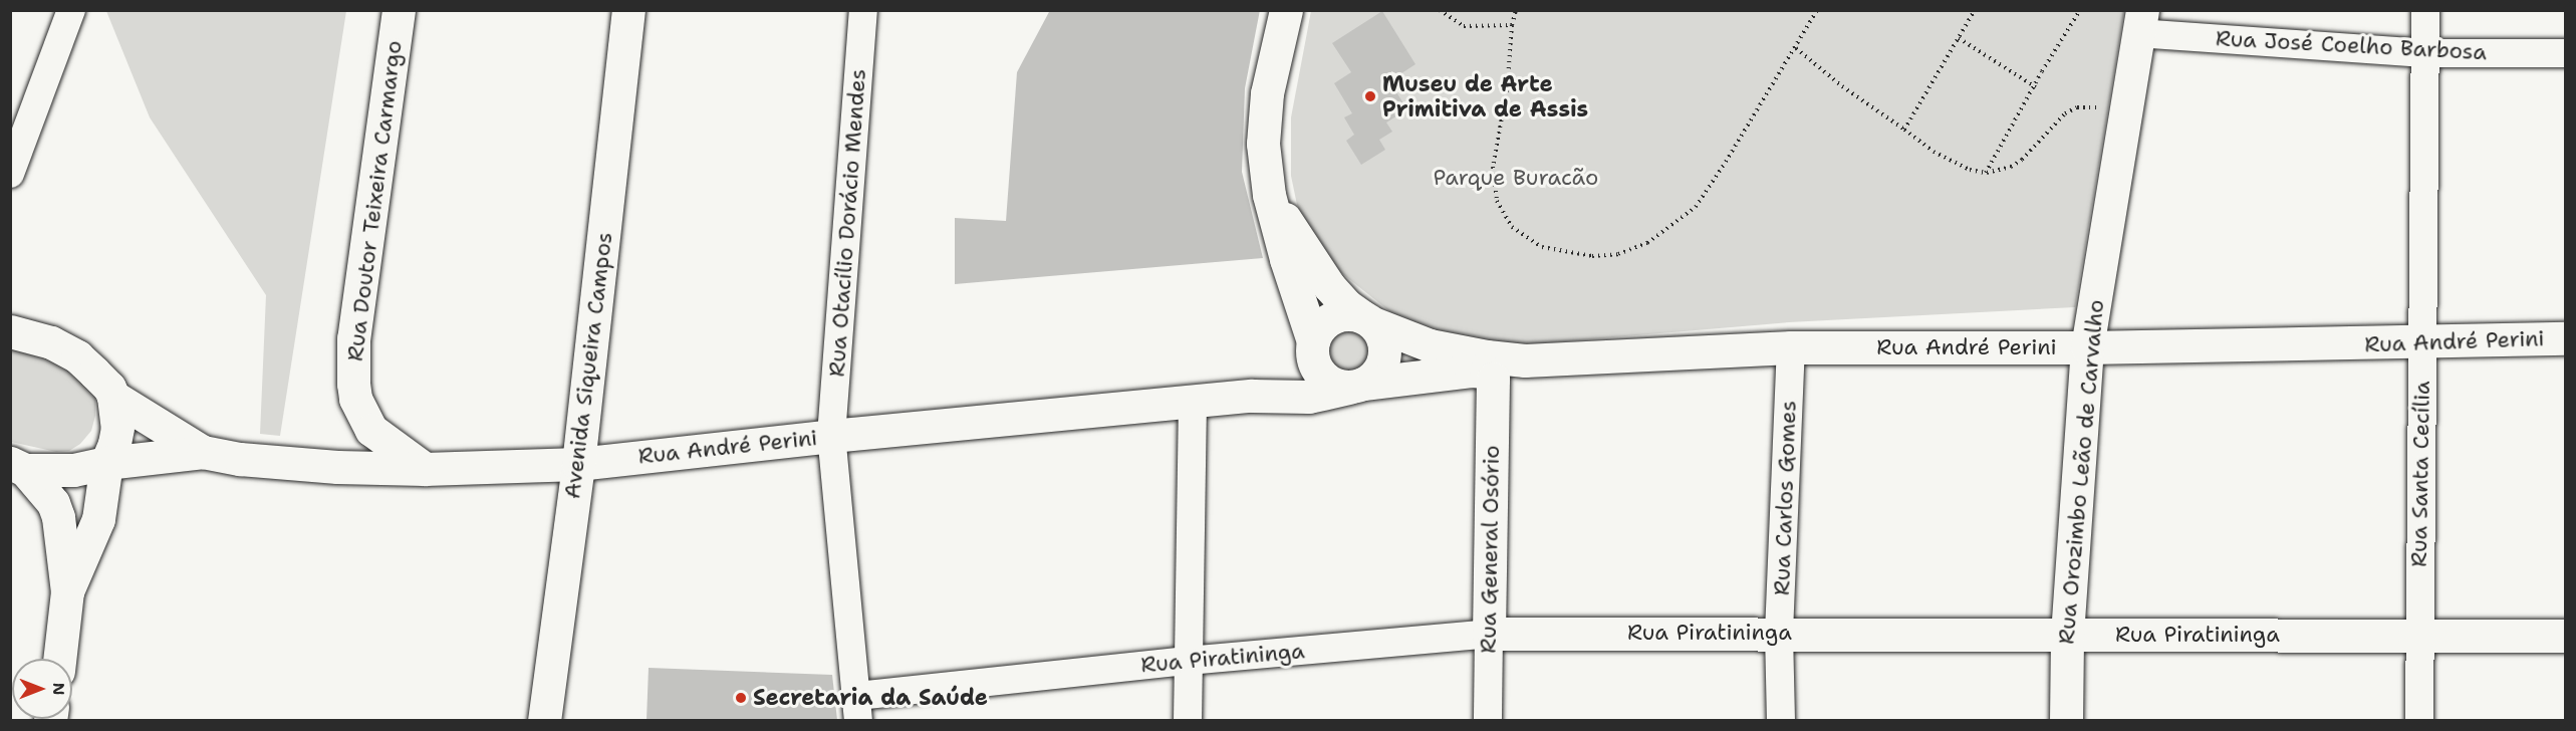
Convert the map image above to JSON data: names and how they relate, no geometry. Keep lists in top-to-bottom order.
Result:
{
  "streets": {
    "main road": [
      "Rua Doutor Teixeira Carmargo",
      "Rua André Perini",
      "Avenida Siqueira Campos",
      "Rua Orozimbo Leão de Carvalho",
      "Rua General Osório",
      "Rua Piratininga"
    ],
    "street": [
      "Rua José Coelho Barbosa",
      "Rua Otacílio Dorácio Mendes",
      "Rua Santa Cecília",
      "Rua Carlos Gomes"
    ]
  },
  "crossings": [
    ["Rua José Coelho Barbosa", "Rua Orozimbo Leão de Carvalho"],
    ["Rua José Coelho Barbosa", "Rua Santa Cecília"],
    ["Rua Doutor Teixeira Carmargo", "Rua André Perini"],
    ["Rua Otacílio Dorácio Mendes", "Rua André Perini"],
    ["Rua Otacílio Dorácio Mendes", "Rua Piratininga"],
    ["Rua André Perini", "Avenida Siqueira Campos"],
    ["Rua André Perini", "Rua Orozimbo Leão de Carvalho"],
    ["Rua André Perini", "Rua Santa Cecília"],
    ["Rua André Perini", "Rua Carlos Gomes"],
    ["Rua André Perini", "Rua General Osório"],
    ["Rua Orozimbo Leão de Carvalho", "Rua Piratininga"],
    ["Rua Santa Cecília", "Rua Piratininga"],
    ["Rua Carlos Gomes", "Rua Piratininga"],
    ["Rua General Osório", "Rua Piratininga"]
  ],
  "parks": ["Parque Buracão"],
  "places": ["Museu de Arte Primitiva de Assis", "Secretaria da Saúde"],
  "north": "right"
}
